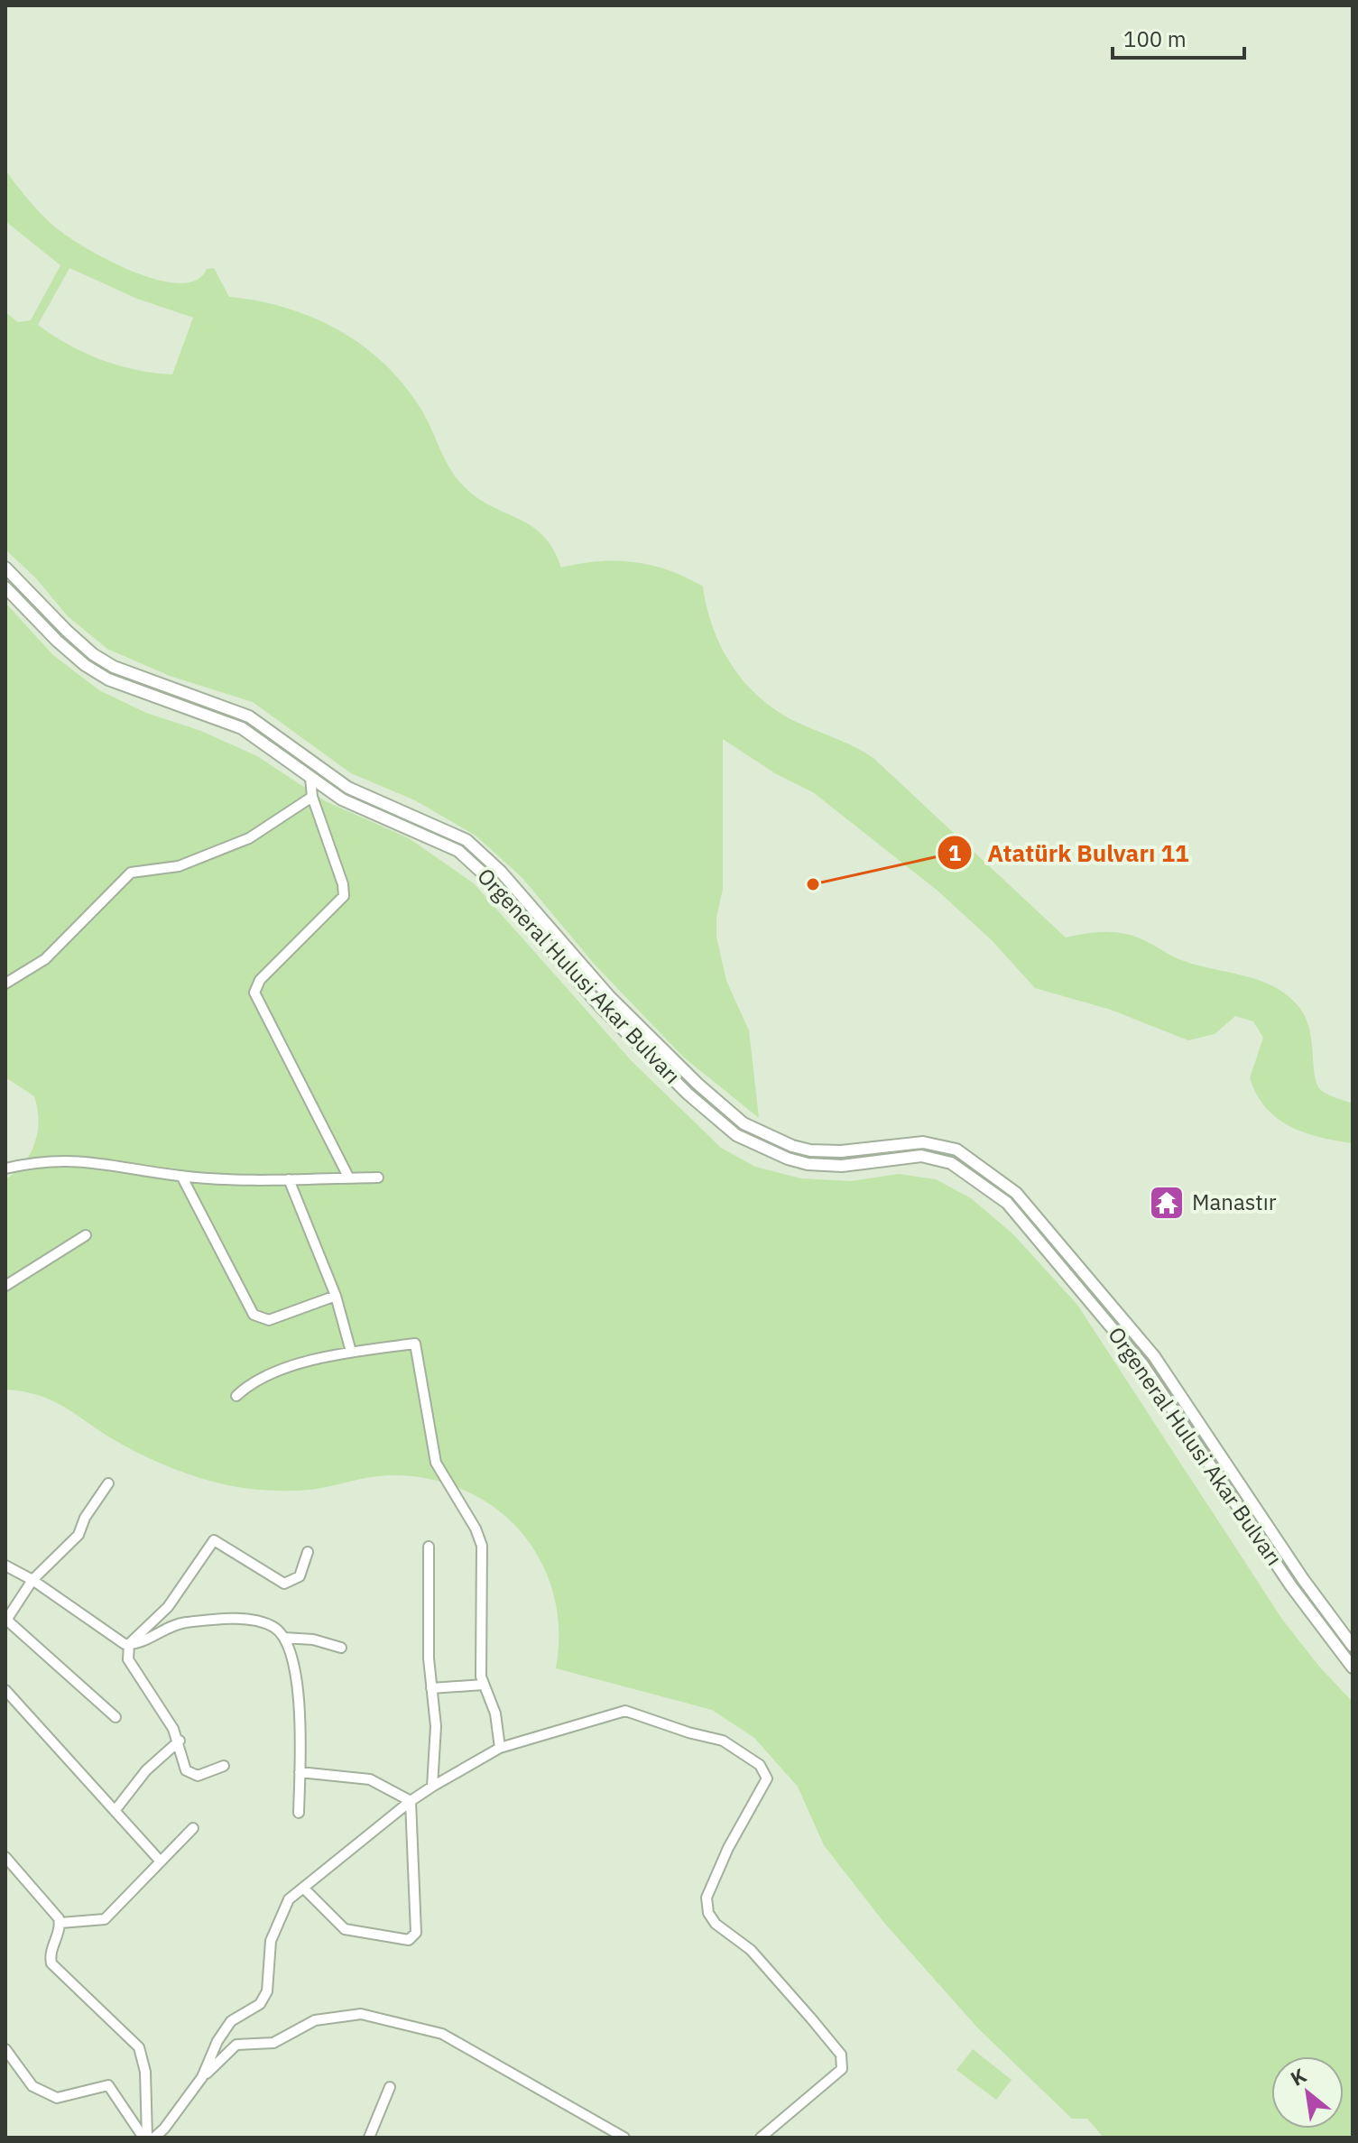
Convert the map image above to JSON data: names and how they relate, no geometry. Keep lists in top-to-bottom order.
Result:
{
  "streets": {
    "main road": ["Orgeneral Hulusi Akar Bulvarı"]
  },
  "places": {
    "other": ["Atatürk Bulvarı 11"],
    "temple": ["Manastır"]
  },
  "scale_bar": "100 m",
  "north": "top left"
}
